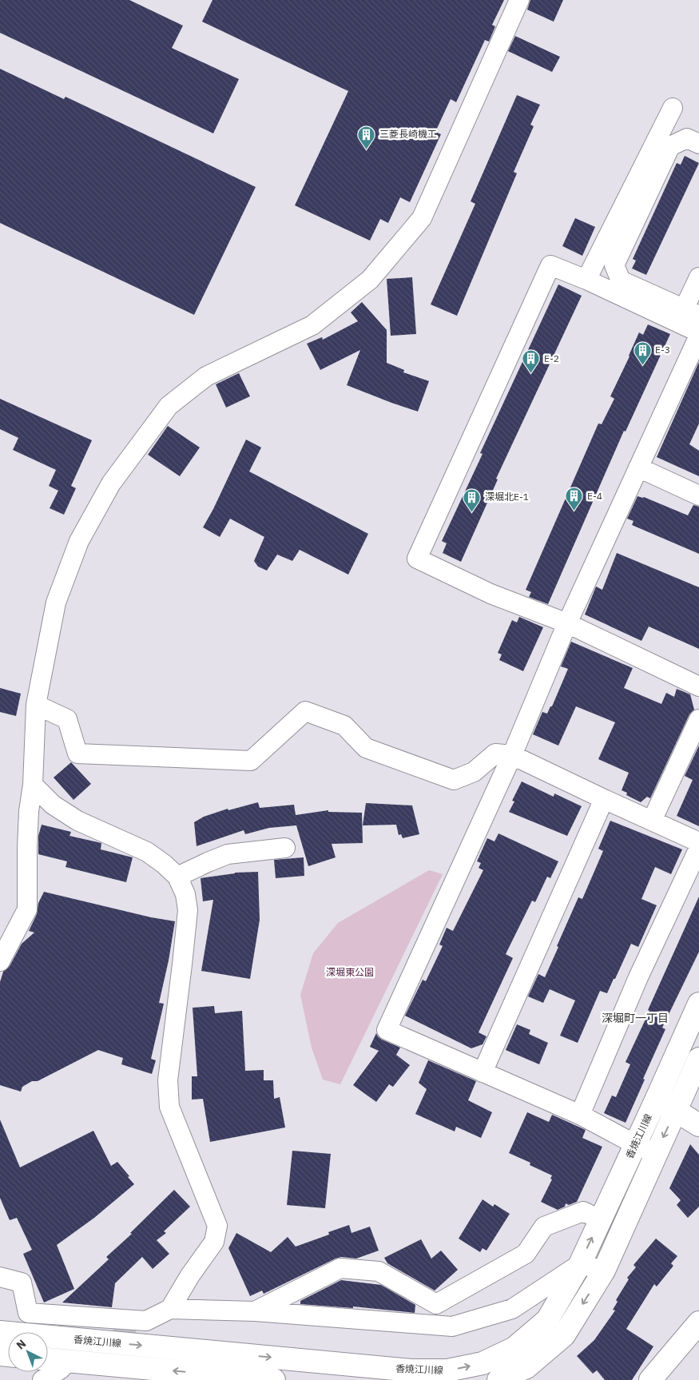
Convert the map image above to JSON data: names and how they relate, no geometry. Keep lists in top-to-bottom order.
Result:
{
  "streets": {
    "main road": ["香焼江川線"]
  },
  "districts": ["深堀町一丁目"],
  "parks": ["深堀東公園"],
  "places": {
    "building": [
      "三菱長崎機工",
      "E-3",
      "E-2",
      "E-4",
      "深堀北E-1"
    ]
  },
  "north": "top left"
}
